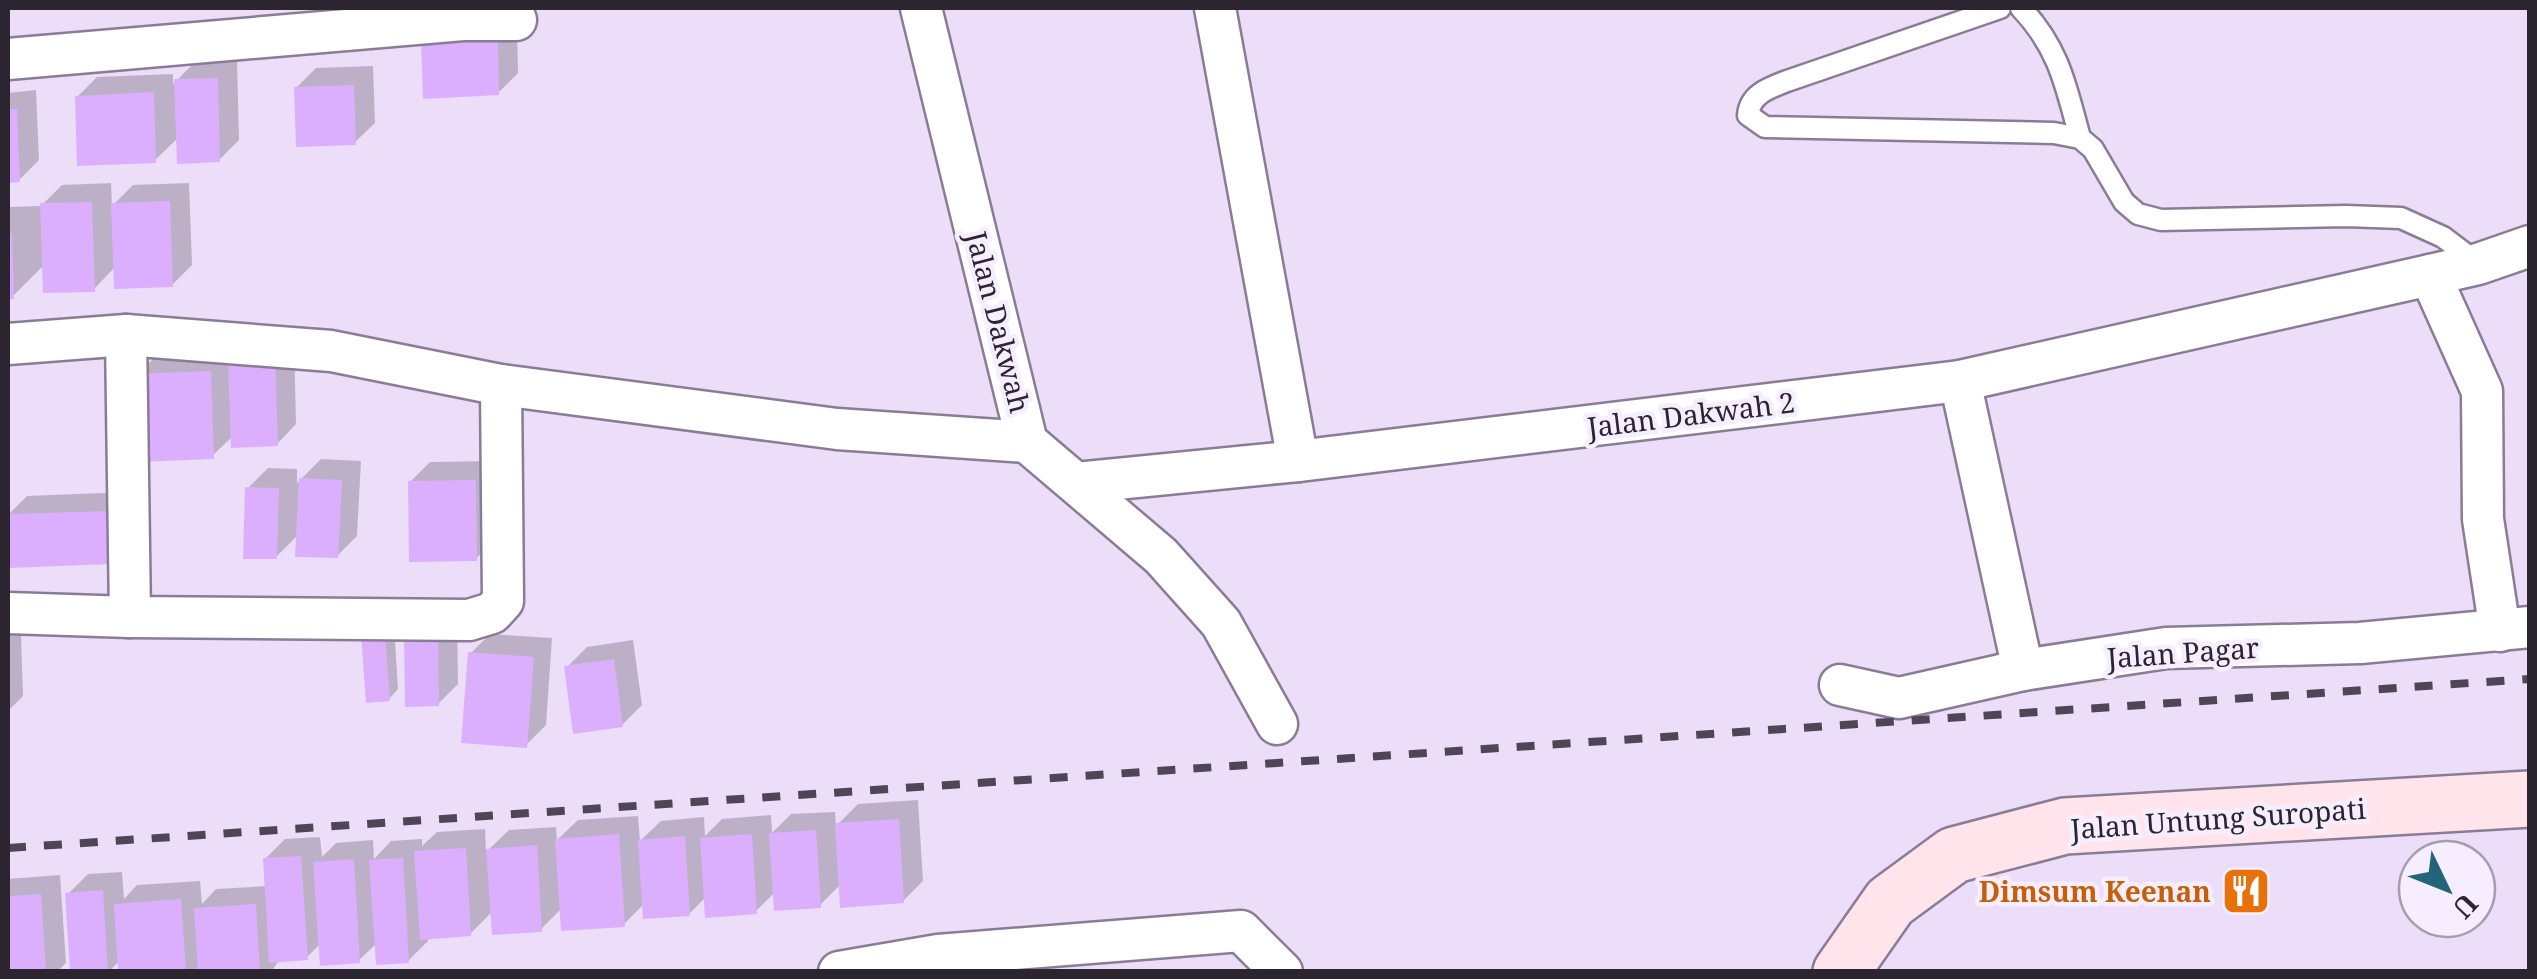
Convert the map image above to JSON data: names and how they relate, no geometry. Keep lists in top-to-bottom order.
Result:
{
  "streets": {
    "main road": ["Jalan Untung Suropati"],
    "street": ["Jalan Dakwah", "Jalan Dakwah 2", "Jalan Pagar"]
  },
  "crossings": [
    ["Jalan Dakwah", "Jalan Dakwah 2"]
  ],
  "places": {
    "restaurant": ["Dimsum Keenan"]
  },
  "north": "bottom right"
}
